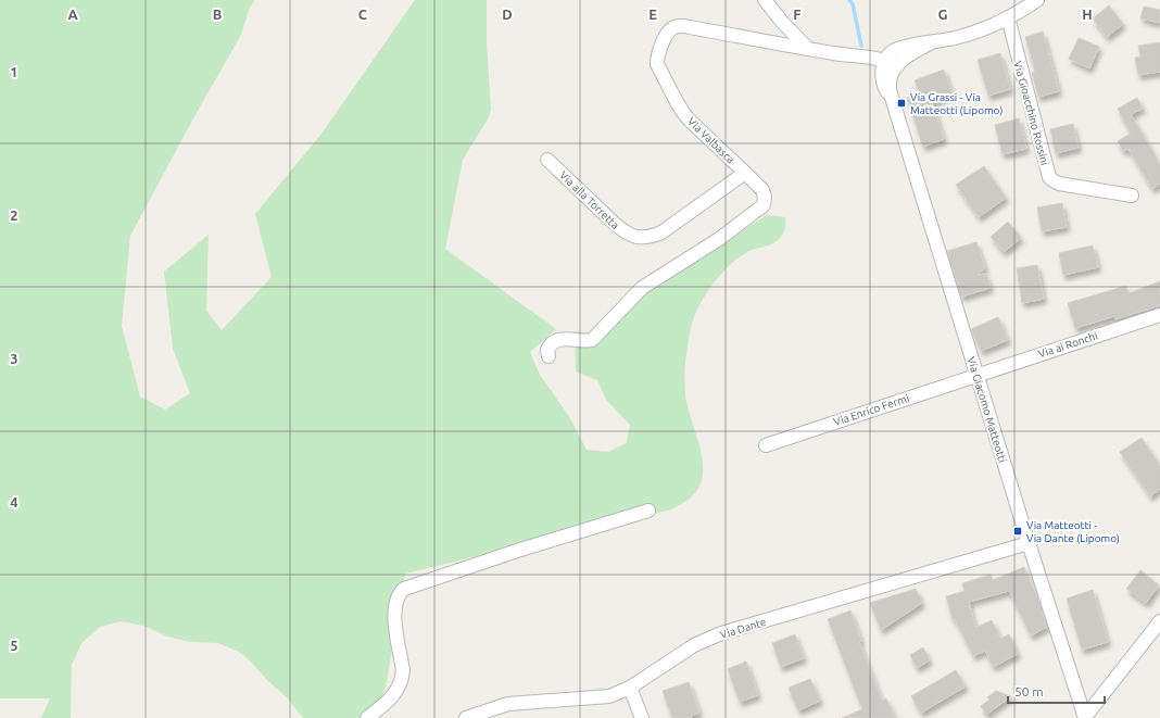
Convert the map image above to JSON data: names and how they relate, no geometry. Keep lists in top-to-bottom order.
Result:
{
  "streets": {
    "street": [
      "Via Gioacchino Rossini",
      "Via Valbasca",
      "Via alla Torretta",
      "Via ai Ronchi",
      "Via Enrico Fermi",
      "Via Giacomo Matteotti",
      "Via Dante"
    ]
  },
  "crossings": [
    ["Via Valbasca", "Via alla Torretta"],
    ["Via Valbasca", "Via Giacomo Matteotti"],
    ["Via ai Ronchi", "Via Enrico Fermi"],
    ["Via ai Ronchi", "Via Giacomo Matteotti"],
    ["Via Enrico Fermi", "Via Giacomo Matteotti"],
    ["Via Giacomo Matteotti", "Via Dante"]
  ],
  "places": {
    "transit": ["Via Grassi - Via Matteotti (Lipomo)", "Via Matteotti - Via Dante (Lipomo)"]
  },
  "scale_bar": "50 m",
  "grid": {
    "columns": [
      "A",
      "B",
      "C",
      "D",
      "E",
      "F",
      "G",
      "H"
    ],
    "rows": [
      "1",
      "2",
      "3",
      "4",
      "5"
    ]
  }
}
